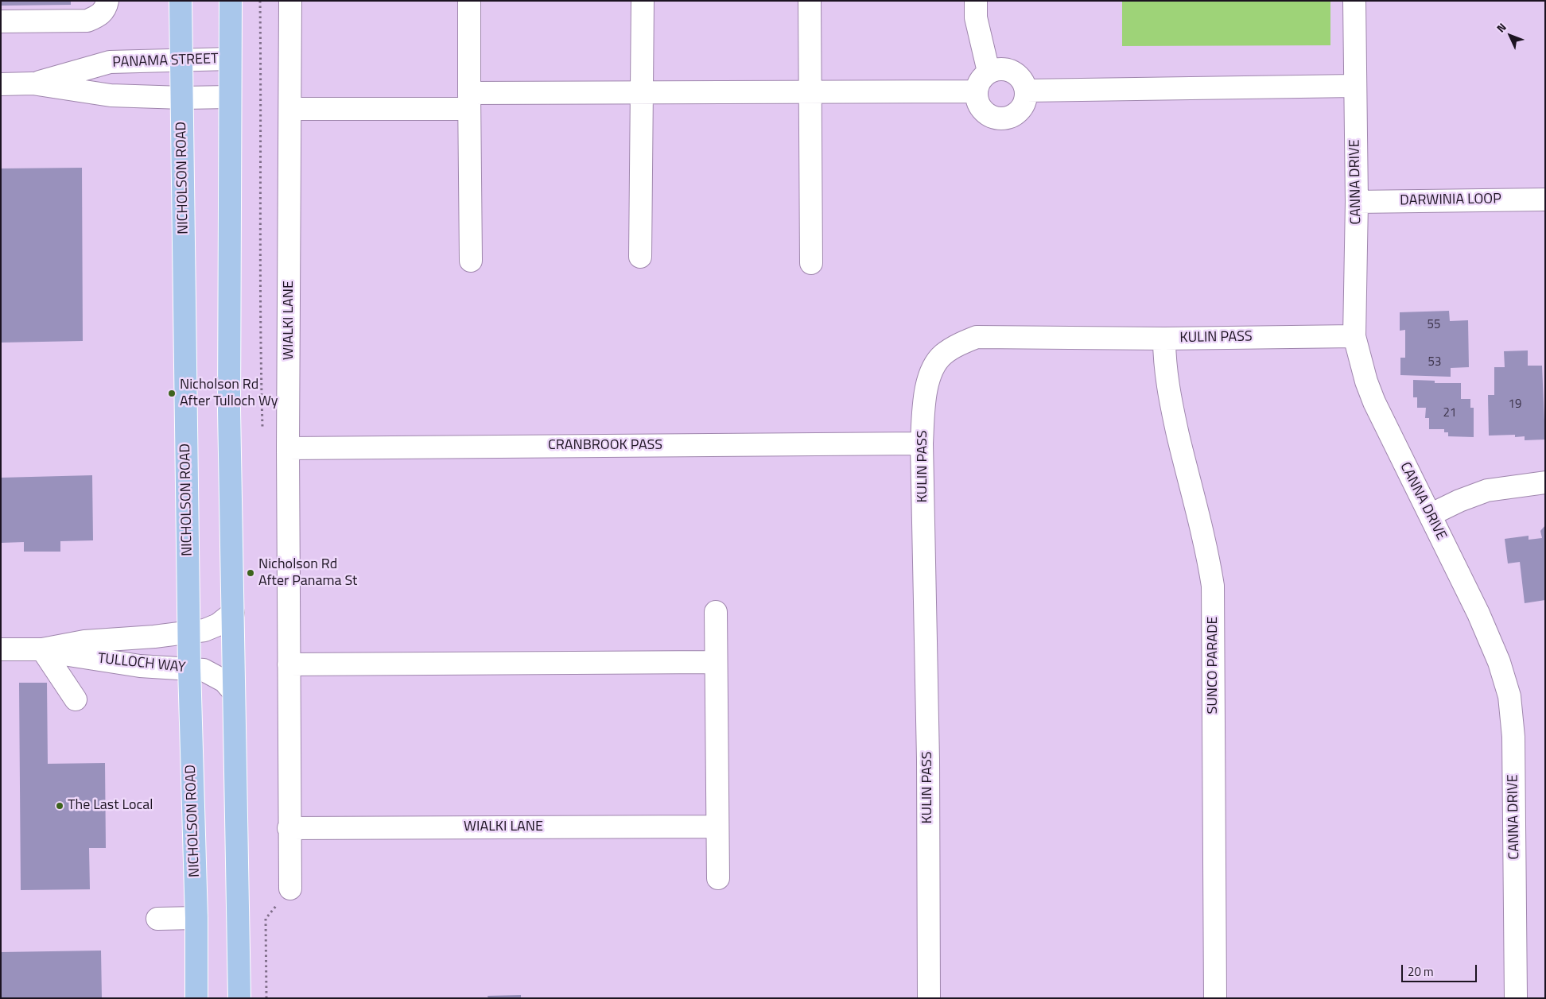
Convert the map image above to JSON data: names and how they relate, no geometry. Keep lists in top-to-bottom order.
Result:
{
  "streets": {
    "main road": ["NICHOLSON ROAD"],
    "street": [
      "PANAMA STREET",
      "CANNA DRIVE",
      "DARWINIA LOOP",
      "WIALKI LANE",
      "KULIN PASS",
      "CRANBROOK PASS",
      "TULLOCH WAY",
      "SUNCO PARADE"
    ]
  },
  "crossings": [
    ["PANAMA STREET", "NICHOLSON ROAD"],
    ["NICHOLSON ROAD", "TULLOCH WAY"],
    ["CANNA DRIVE", "DARWINIA LOOP"],
    ["CANNA DRIVE", "KULIN PASS"],
    ["WIALKI LANE", "CRANBROOK PASS"],
    ["KULIN PASS", "CRANBROOK PASS"],
    ["KULIN PASS", "SUNCO PARADE"]
  ],
  "places": ["Nicholson Rd After Tulloch Wy", "Nicholson Rd After Panama St", "The Last Local"],
  "house_numbers": [
    "55",
    "53",
    "19",
    "21"
  ],
  "scale_bar": "20 m",
  "north": "top left"
}
